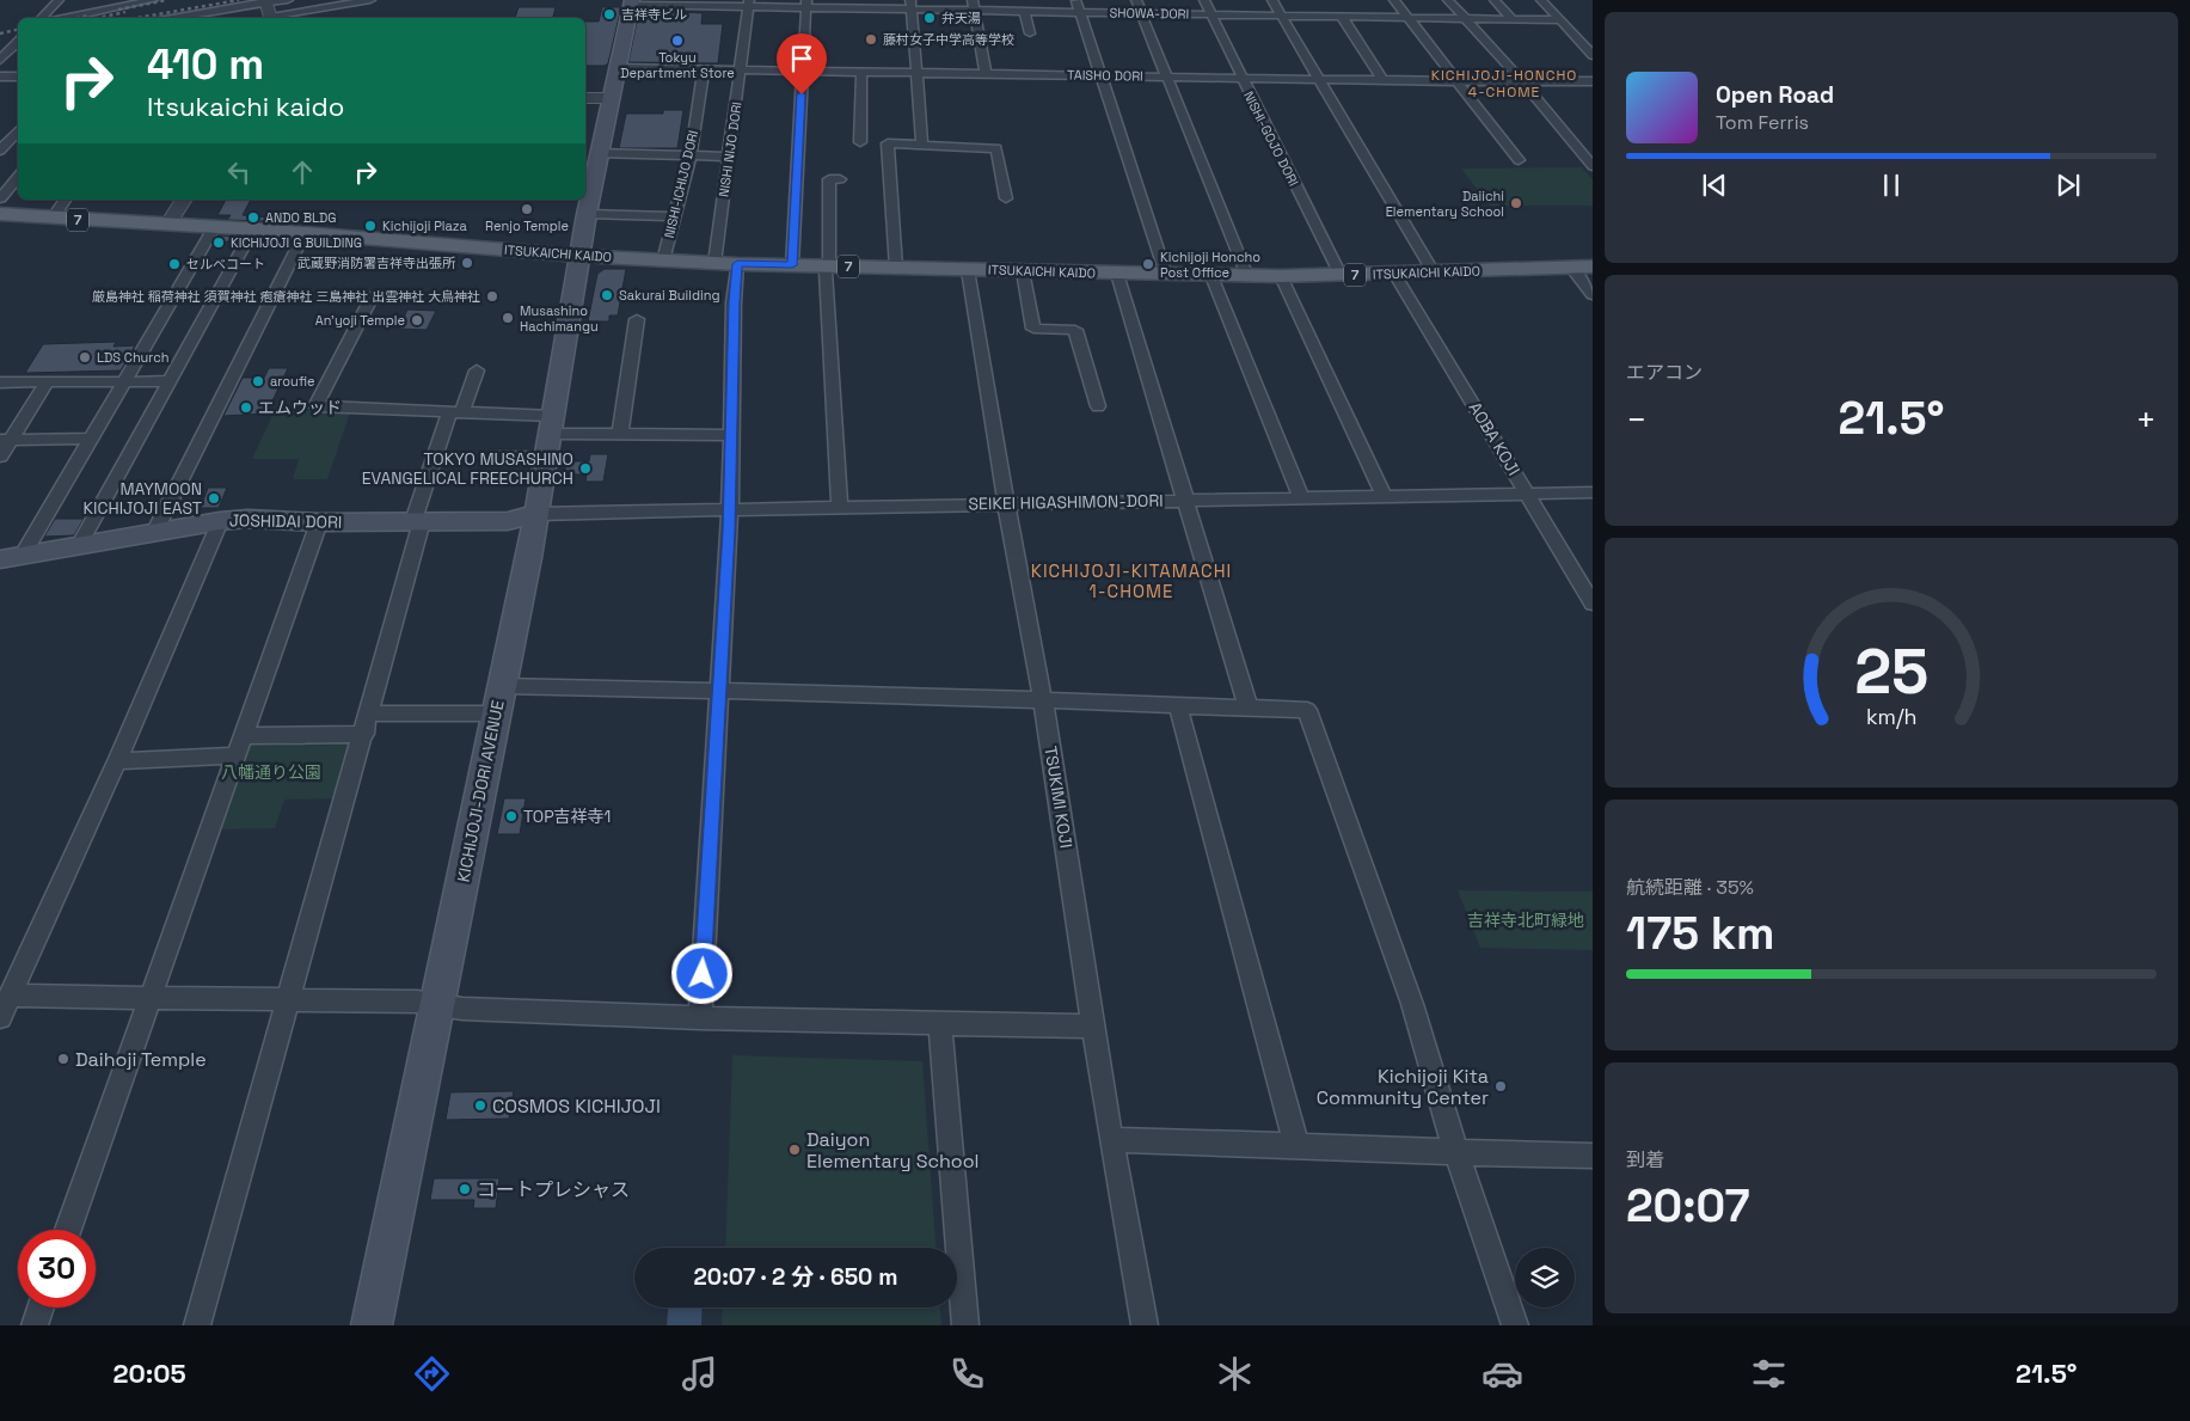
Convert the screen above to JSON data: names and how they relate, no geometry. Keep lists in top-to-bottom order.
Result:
{
  "streets": {
    "main road": [
      "7",
      "ITSUKAICHI KAIDO",
      "JOSHIDAI DORI",
      "KICHIJOJI-DORI AVENUE"
    ],
    "street": [
      "SHOWA-DORI",
      "TAISHO DORI",
      "NISHI-GOJO DORI",
      "NISHI NIJO DORI",
      "NISHI-ICHIJO DORI",
      "AOBA KOJI",
      "SEIKEI HIGASHIMON-DORI",
      "TSUKIMI KOJI"
    ]
  },
  "crossings": [
    ["SHOWA-DORI", "NISHI-GOJO DORI"],
    ["SHOWA-DORI", "NISHI NIJO DORI"],
    ["SHOWA-DORI", "KICHIJOJI-DORI AVENUE"],
    ["TAISHO DORI", "NISHI-GOJO DORI"],
    ["TAISHO DORI", "NISHI NIJO DORI"],
    ["TAISHO DORI", "NISHI-ICHIJO DORI"],
    ["TAISHO DORI", "KICHIJOJI-DORI AVENUE"],
    ["NISHI-GOJO DORI", "ITSUKAICHI KAIDO"],
    ["NISHI NIJO DORI", "ITSUKAICHI KAIDO"],
    ["NISHI-ICHIJO DORI", "ITSUKAICHI KAIDO"],
    ["ITSUKAICHI KAIDO", "AOBA KOJI"],
    ["ITSUKAICHI KAIDO", "KICHIJOJI-DORI AVENUE"],
    ["ITSUKAICHI KAIDO", "TSUKIMI KOJI"],
    ["AOBA KOJI", "SEIKEI HIGASHIMON-DORI"],
    ["SEIKEI HIGASHIMON-DORI", "JOSHIDAI DORI"],
    ["SEIKEI HIGASHIMON-DORI", "KICHIJOJI-DORI AVENUE"],
    ["SEIKEI HIGASHIMON-DORI", "TSUKIMI KOJI"],
    ["JOSHIDAI DORI", "KICHIJOJI-DORI AVENUE"]
  ],
  "districts": ["KICHIJOJI-HONCHO 4-CHOME", "KICHIJOJI-KITAMACHI 1-CHOME"],
  "parks": ["八幡通り公園", "吉祥寺北町緑地"],
  "places": [
    "吉祥寺ビル",
    "弁天湯",
    "藤村女子中学高等学校",
    "Tokyu Department Store",
    "Daiichi Elementary School",
    "Renjo Temple",
    "ANDO BLDG",
    "Kichijoji Plaza",
    "KICHIJOJI G BUILDING",
    "武蔵野消防署吉祥寺出張所",
    "セルベコート",
    "Kichijoji Honcho Post Office",
    "Sakurai Building",
    "厳島神社 稲荷神社 須賀神社 疱瘡神社 三島神社 出雲神社 大鳥神社",
    "Musashino Hachimangu",
    "An'yoji Temple",
    "LDS Church",
    "aroufie",
    "エムウッド",
    "TOKYO MUSASHINO EVANGELICAL FREECHURCH",
    "MAYMOON KICHIJOJI EAST",
    "TOP吉祥寺1",
    "Daihoji Temple",
    "Kichijoji Kita Community Center",
    "COSMOS KICHIJOJI",
    "Daiyon Elementary School",
    "コートプレシャス"
  ],
  "page": {
    "turn": ["410 m", "Itsukaichi kaido"],
    "song": ["Open Road", "Tom Ferris"],
    "tile": [
      "エアコン",
      ["航続距離 · 35%", "175 km"],
      ["到着", "20:07"]
    ],
    "heat": ["−", "21.5°", "+"],
    "limit": "30",
    "trip": "20:07 · 2 分 · 650 m",
    "tabs": ["20:05", "21.5°"],
    "gauge": ["25", "km/h"]
  }
}
